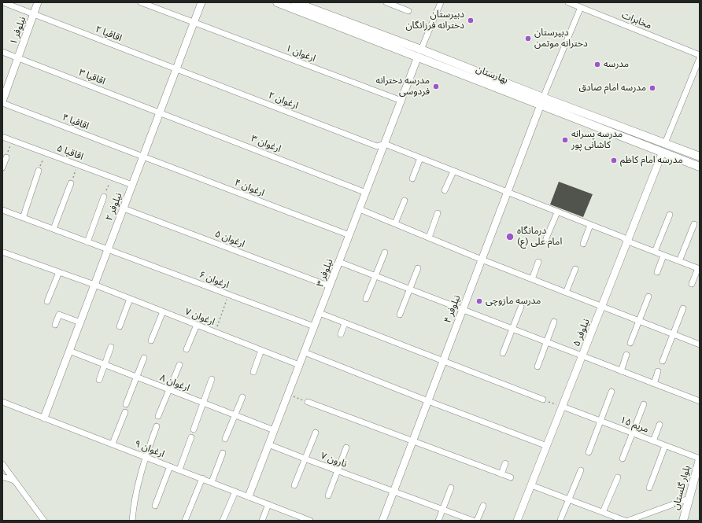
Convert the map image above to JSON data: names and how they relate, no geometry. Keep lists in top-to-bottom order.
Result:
{
  "streets": {
    "main road": ["بهارستان", "بلوار گلستان"],
    "street": [
      "مخابرات",
      "نیلوفر ۱",
      "اقاقیا ۲",
      "ارغوان ۱",
      "اقاقیا ۳",
      "ارغوان ۲",
      "اقاقیا ۴",
      "ارغوان ۳",
      "اقاقیا ۵",
      "ارغوان ۴",
      "نیلوفر ۲",
      "ارغوان ۵",
      "نیلوفر ۳",
      "ارغوان ۶",
      "نیلوفر ۴",
      "ارغوان ۷",
      "نیلوفر ۵",
      "ارغوان ۸",
      "مریم ۱۵",
      "ارغوان ۹",
      "نارون ۷"
    ]
  },
  "crossings": [
    ["نیلوفر ۱", "اقاقیا ۲"],
    ["نیلوفر ۱", "اقاقیا ۳"],
    ["نیلوفر ۱", "اقاقیا ۴"],
    ["اقاقیا ۲", "ارغوان ۲"],
    ["اقاقیا ۲", "نیلوفر ۲"],
    ["ارغوان ۱", "نیلوفر ۲"],
    ["ارغوان ۱", "نیلوفر ۳"],
    ["بهارستان", "نیلوفر ۳"],
    ["بهارستان", "نیلوفر ۴"],
    ["بهارستان", "نیلوفر ۵"],
    ["اقاقیا ۳", "ارغوان ۳"],
    ["اقاقیا ۳", "نیلوفر ۲"],
    ["ارغوان ۲", "نیلوفر ۲"],
    ["ارغوان ۲", "نیلوفر ۳"],
    ["اقاقیا ۴", "ارغوان ۴"],
    ["اقاقیا ۴", "نیلوفر ۲"],
    ["ارغوان ۳", "نیلوفر ۲"],
    ["ارغوان ۳", "نیلوفر ۳"],
    ["اقاقیا ۵", "نیلوفر ۲"],
    ["ارغوان ۴", "نیلوفر ۲"],
    ["ارغوان ۴", "نیلوفر ۳"],
    ["نیلوفر ۲", "ارغوان ۵"],
    ["نیلوفر ۲", "ارغوان ۶"],
    ["نیلوفر ۲", "ارغوان ۷"],
    ["نیلوفر ۲", "ارغوان ۸"],
    ["نیلوفر ۲", "ارغوان ۹"],
    ["ارغوان ۵", "نیلوفر ۳"],
    ["نیلوفر ۳", "ارغوان ۶"],
    ["نیلوفر ۳", "ارغوان ۷"],
    ["نیلوفر ۳", "ارغوان ۸"],
    ["نیلوفر ۳", "ارغوان ۹"],
    ["نیلوفر ۳", "نارون ۷"],
    ["نیلوفر ۴", "نارون ۷"],
    ["نیلوفر ۵", "مریم ۱۵"],
    ["مریم ۱۵", "بلوار گلستان"]
  ],
  "places": [
    "دبیرستان دخترانه فرزانگان",
    "دبیرستان دخترانه موتمن",
    "مدرسه",
    "مدرسه دخترانه فردوسی",
    "مدرسه امام صادق",
    "مدرسه پسرانه کاشانی پور",
    "مدرسه امام کاظم",
    "درمانگاه امام علی (ع)",
    "مدرسه مازوچی"
  ]
}
